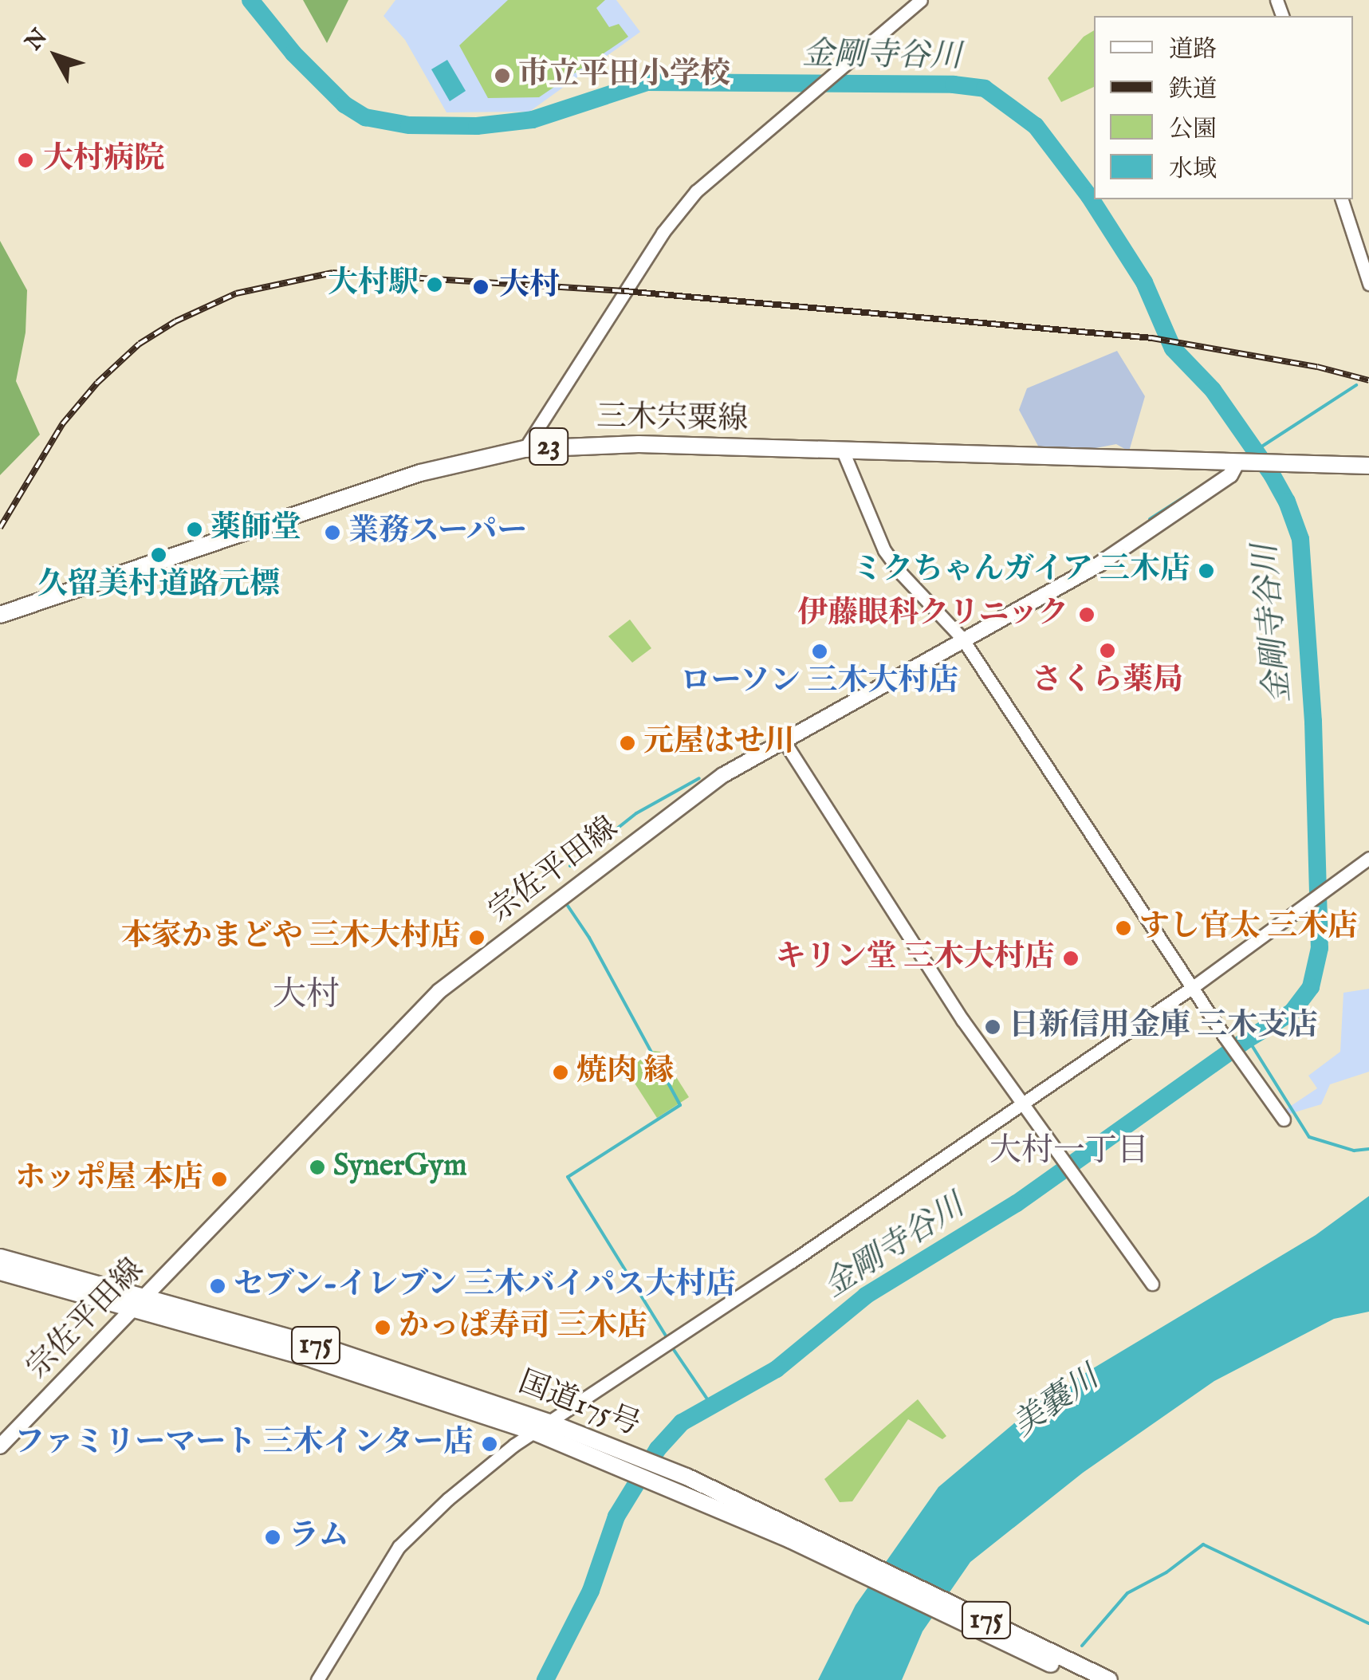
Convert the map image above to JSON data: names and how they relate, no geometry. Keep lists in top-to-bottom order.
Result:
{
  "streets": {
    "main road": [
      "三木宍粟線",
      "23",
      "宗佐平田線",
      "175",
      "国道175号"
    ]
  },
  "crossings": [
    ["三木宍粟線", "宗佐平田線"],
    ["宗佐平田線", "国道175号"]
  ],
  "districts": ["大村", "大村一丁目"],
  "water": ["金剛寺谷川", "美嚢川"],
  "places": [
    "市立平田小学校",
    "大村病院",
    "大村駅",
    "大村",
    "薬師堂",
    "業務スーパー",
    "久留美村道路元標",
    "ミクちゃんガイア 三木店",
    "伊藤眼科クリニック",
    "さくら薬局",
    "ローソン 三木大村店",
    "元屋はせ川",
    "すし官太 三木店",
    "本家かまどや 三木大村店",
    "キリン堂 三木大村店",
    "日新信用金庫 三木支店",
    "焼肉 縁",
    "SynerGym",
    "ホッポ屋 本店",
    "セブン-イレブン 三木バイパス大村店",
    "かっぱ寿司 三木店",
    "ファミリーマート 三木インター店",
    "ラム"
  ],
  "legend": [
    "道路",
    "鉄道",
    "公園",
    "水域"
  ],
  "north": "top left"
}
